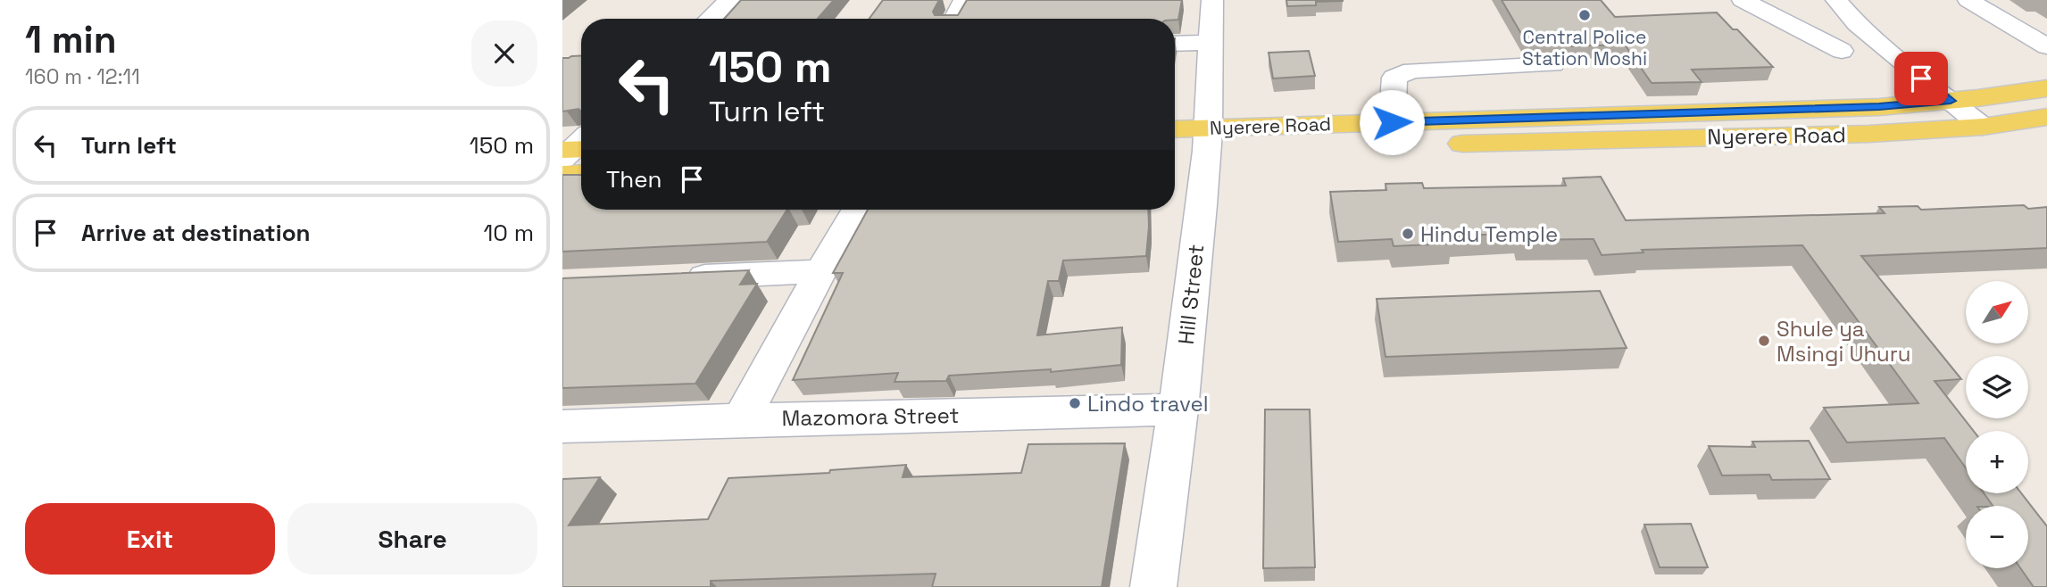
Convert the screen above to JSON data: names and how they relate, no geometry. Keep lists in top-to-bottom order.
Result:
{
  "streets": {
    "main road": ["Nyerere Road"],
    "street": ["Hill Street", "Mazomora Street"]
  },
  "crossings": [
    ["Nyerere Road", "Hill Street"],
    ["Hill Street", "Mazomora Street"]
  ],
  "places": [
    "Central Police Station Moshi",
    "Hindu Temple",
    "Shule ya Msingi Uhuru",
    "Lindo travel"
  ],
  "north": "top right",
  "page": {
    "heading": ["1 min", "160 m · 12:11"],
    "turn": ["150 m", "Turn left"],
    "list": [
      {
        "name": "Turn left",
        "value": "150 m"
      },
      {
        "name": "Arrive at destination",
        "value": "10 m"
      }
    ],
    "then": "Then",
    "map_buttons": ["+", "−"],
    "buttons": ["Exit", "Share"]
  }
}
